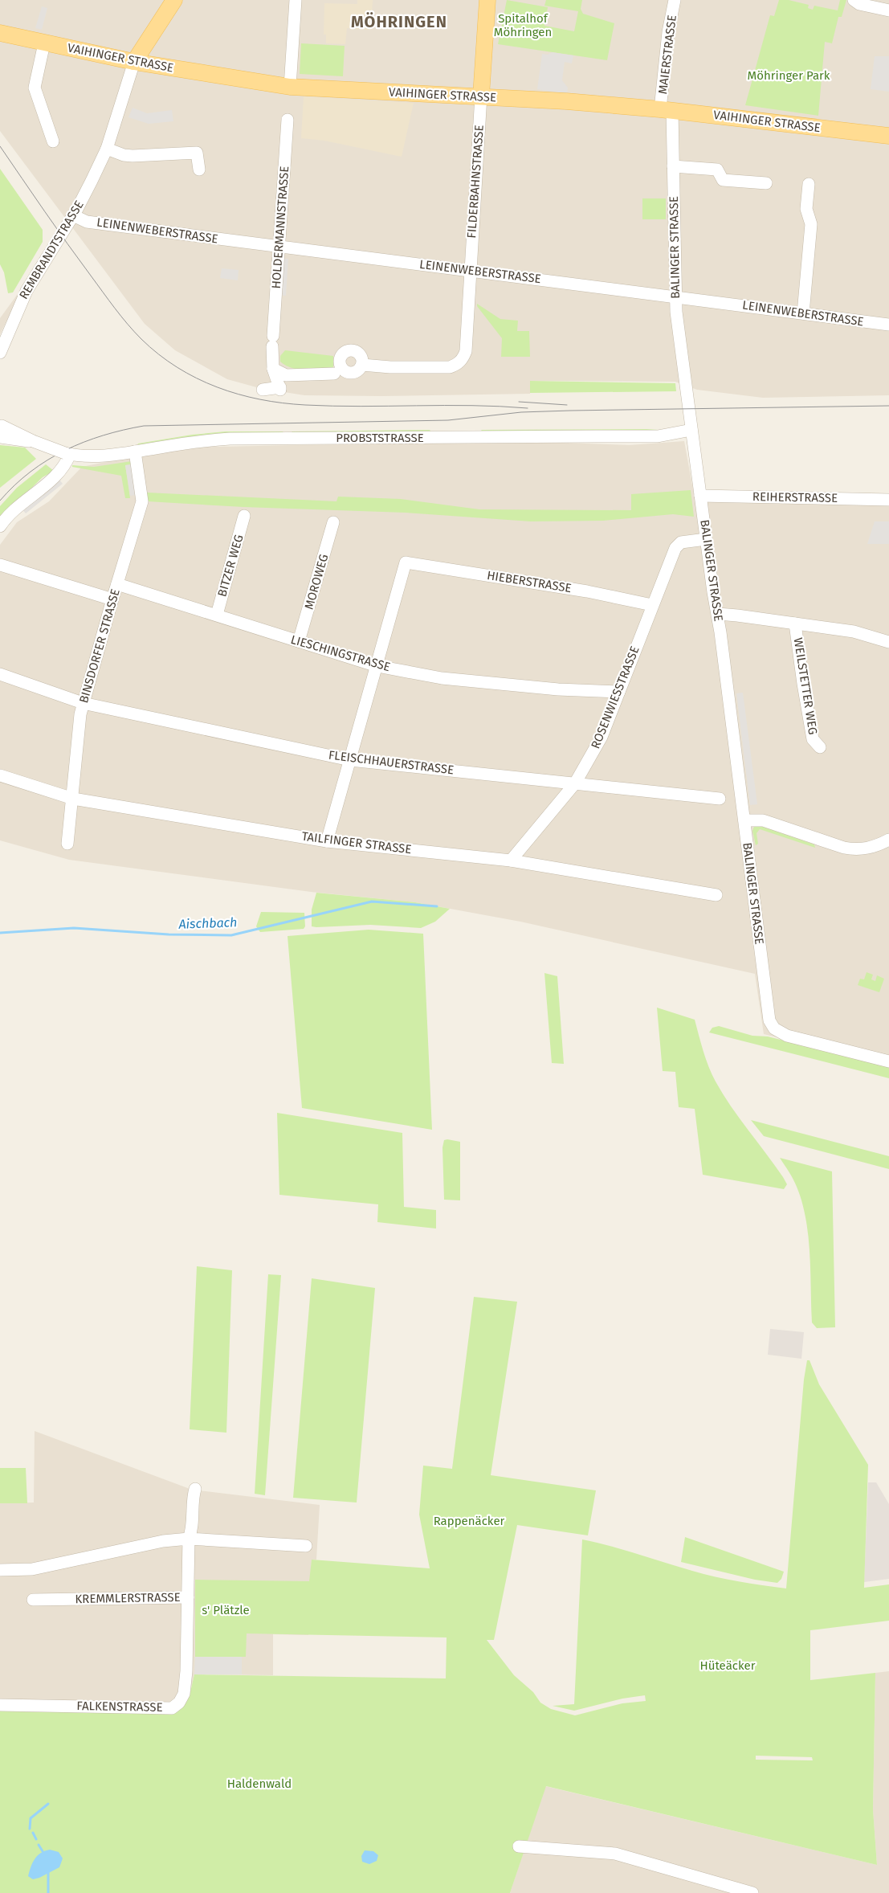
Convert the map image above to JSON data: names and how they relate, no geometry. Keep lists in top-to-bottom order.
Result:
{
  "streets": {
    "main road": ["VAIHINGER STRASSE", "FILDERBAHNSTRASSE", "REMBRANDTSTRASSE"],
    "street": [
      "MAIERSTRASSE",
      "HOLDERMANNSTRASSE",
      "LEINENWEBERSTRASSE",
      "BALINGER STRASSE",
      "PROBSTSTRASSE",
      "REIHERSTRASSE",
      "BITZER WEG",
      "MOROWEG",
      "HIEBERSTRASSE",
      "BINSDORFER STRASSE",
      "LIESCHINGSTRASSE",
      "WEILSTETTER WEG",
      "ROSENWIESSTRASSE",
      "FLEISCHHAUERSTRASSE",
      "TAILFINGER STRASSE",
      "KREMMLERSTRASSE",
      "FALKENSTRASSE"
    ]
  },
  "crossings": [
    ["MAIERSTRASSE", "VAIHINGER STRASSE"],
    ["MAIERSTRASSE", "BALINGER STRASSE"],
    ["VAIHINGER STRASSE", "FILDERBAHNSTRASSE"],
    ["VAIHINGER STRASSE", "BALINGER STRASSE"],
    ["VAIHINGER STRASSE", "REMBRANDTSTRASSE"],
    ["FILDERBAHNSTRASSE", "LEINENWEBERSTRASSE"],
    ["HOLDERMANNSTRASSE", "LEINENWEBERSTRASSE"],
    ["LEINENWEBERSTRASSE", "BALINGER STRASSE"],
    ["LEINENWEBERSTRASSE", "REMBRANDTSTRASSE"],
    ["BALINGER STRASSE", "PROBSTSTRASSE"],
    ["BALINGER STRASSE", "REIHERSTRASSE"],
    ["BALINGER STRASSE", "WEILSTETTER WEG"],
    ["BALINGER STRASSE", "ROSENWIESSTRASSE"],
    ["PROBSTSTRASSE", "BINSDORFER STRASSE"],
    ["BITZER WEG", "LIESCHINGSTRASSE"],
    ["MOROWEG", "LIESCHINGSTRASSE"],
    ["HIEBERSTRASSE", "LIESCHINGSTRASSE"],
    ["HIEBERSTRASSE", "ROSENWIESSTRASSE"],
    ["BINSDORFER STRASSE", "LIESCHINGSTRASSE"],
    ["BINSDORFER STRASSE", "FLEISCHHAUERSTRASSE"],
    ["BINSDORFER STRASSE", "TAILFINGER STRASSE"],
    ["LIESCHINGSTRASSE", "ROSENWIESSTRASSE"],
    ["ROSENWIESSTRASSE", "FLEISCHHAUERSTRASSE"],
    ["ROSENWIESSTRASSE", "TAILFINGER STRASSE"],
    ["KREMMLERSTRASSE", "FALKENSTRASSE"]
  ],
  "districts": ["MÖHRINGEN"],
  "water": ["Aischbach"],
  "parks": [
    "Spitalhof Möhringen",
    "Möhringer Park",
    "Rappenäcker",
    "s' Plätzle",
    "Hüteäcker",
    "Haldenwald"
  ]
}
